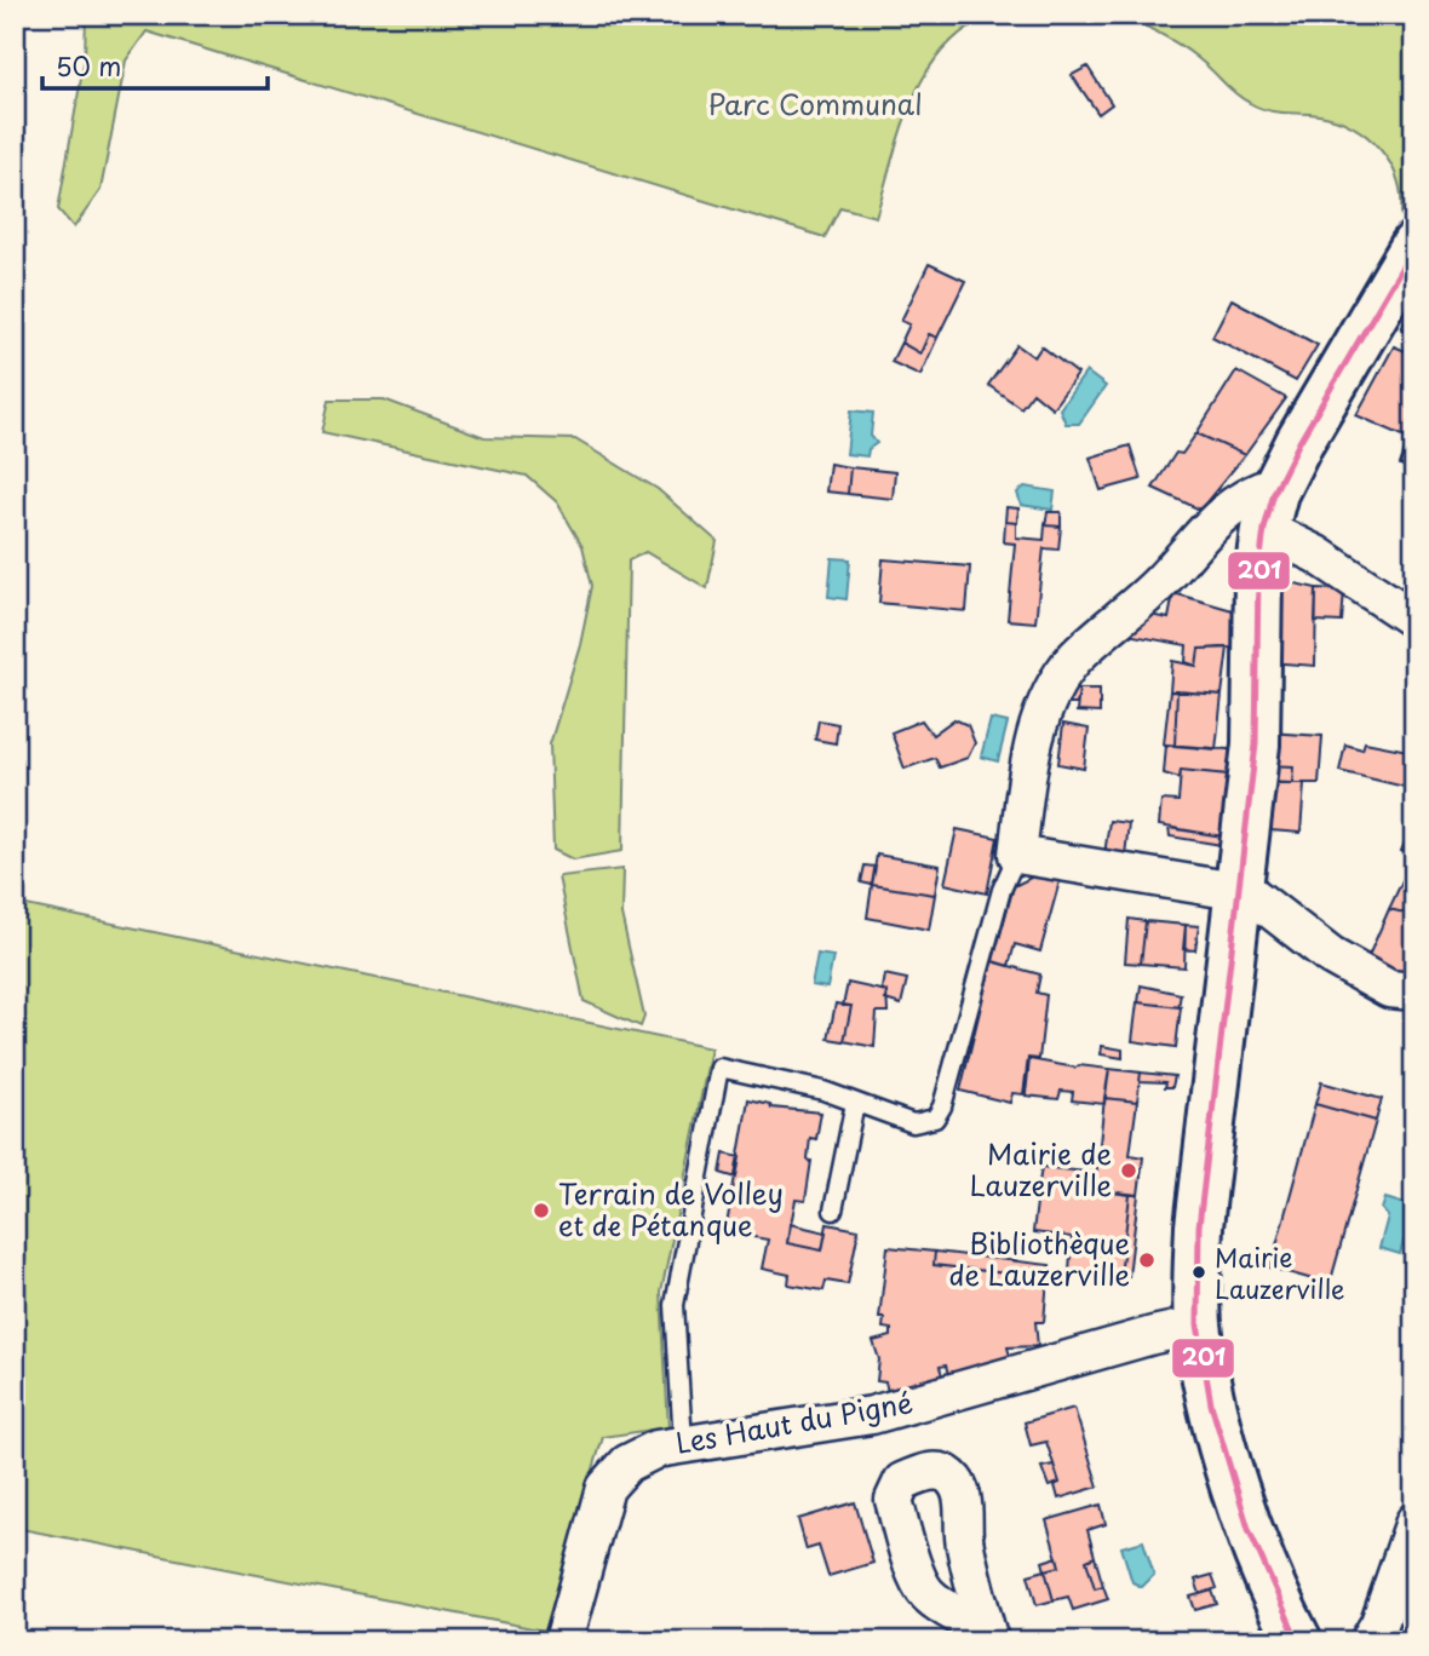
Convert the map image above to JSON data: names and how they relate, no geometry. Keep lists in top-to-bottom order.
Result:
{
  "streets": {
    "street": ["Les Haut du Pigné"]
  },
  "parks": ["Parc Communal"],
  "places": [
    "Mairie de Lauzerville",
    "Terrain de Volley et de Pétanque",
    "Bibliothèque de Lauzerville",
    "Mairie Lauzerville"
  ],
  "lines": ["transit line 201"],
  "scale_bar": "50 m"
}
